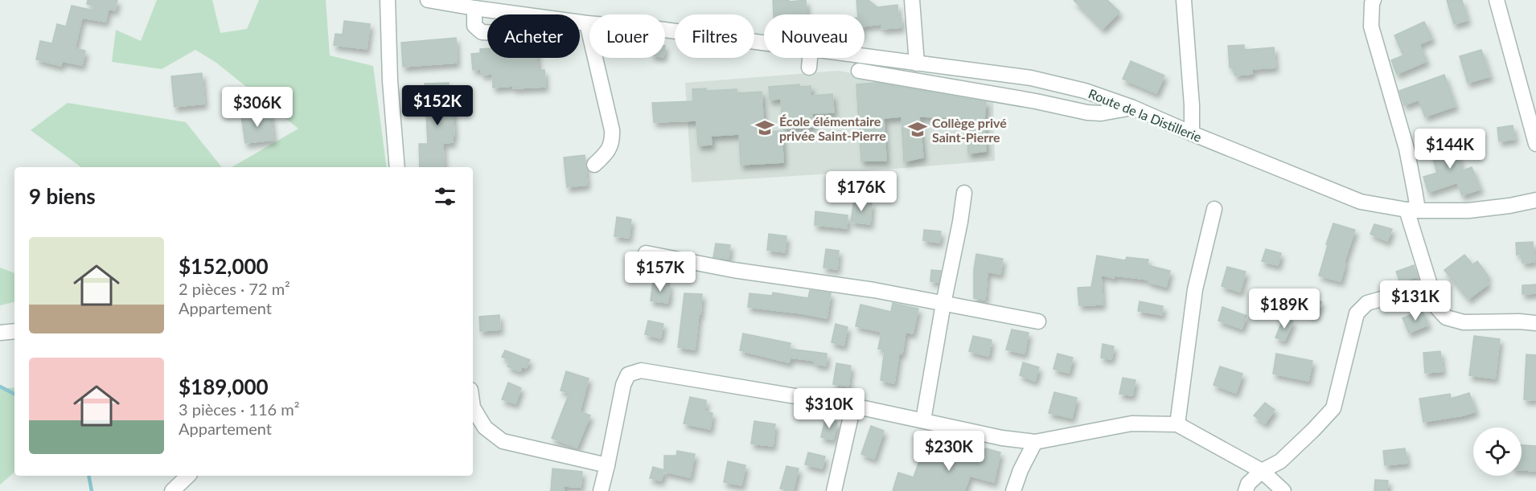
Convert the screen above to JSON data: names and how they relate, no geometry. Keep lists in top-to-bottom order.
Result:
{
  "streets": {
    "street": ["Route de la Distillerie"]
  },
  "places": {
    "school or university": ["École élémentaire privée Saint-Pierre", "Collège privé Saint-Pierre"]
  },
  "page": {
    "chip": [
      "Acheter",
      "Louer",
      "Filtres",
      "Nouveau"
    ],
    "price": [
      "$152K",
      "$306K",
      "$144K",
      "$176K",
      "$157K",
      "$131K",
      "$189K",
      "$310K",
      "$230K"
    ],
    "heading": "9 biens",
    "list": [
      {
        "name": "$152,000",
        "note": "2 pièces · 72 m² · Appartement"
      },
      {
        "name": "$189,000",
        "note": "3 pièces · 116 m² · Appartement"
      }
    ]
  }
}
